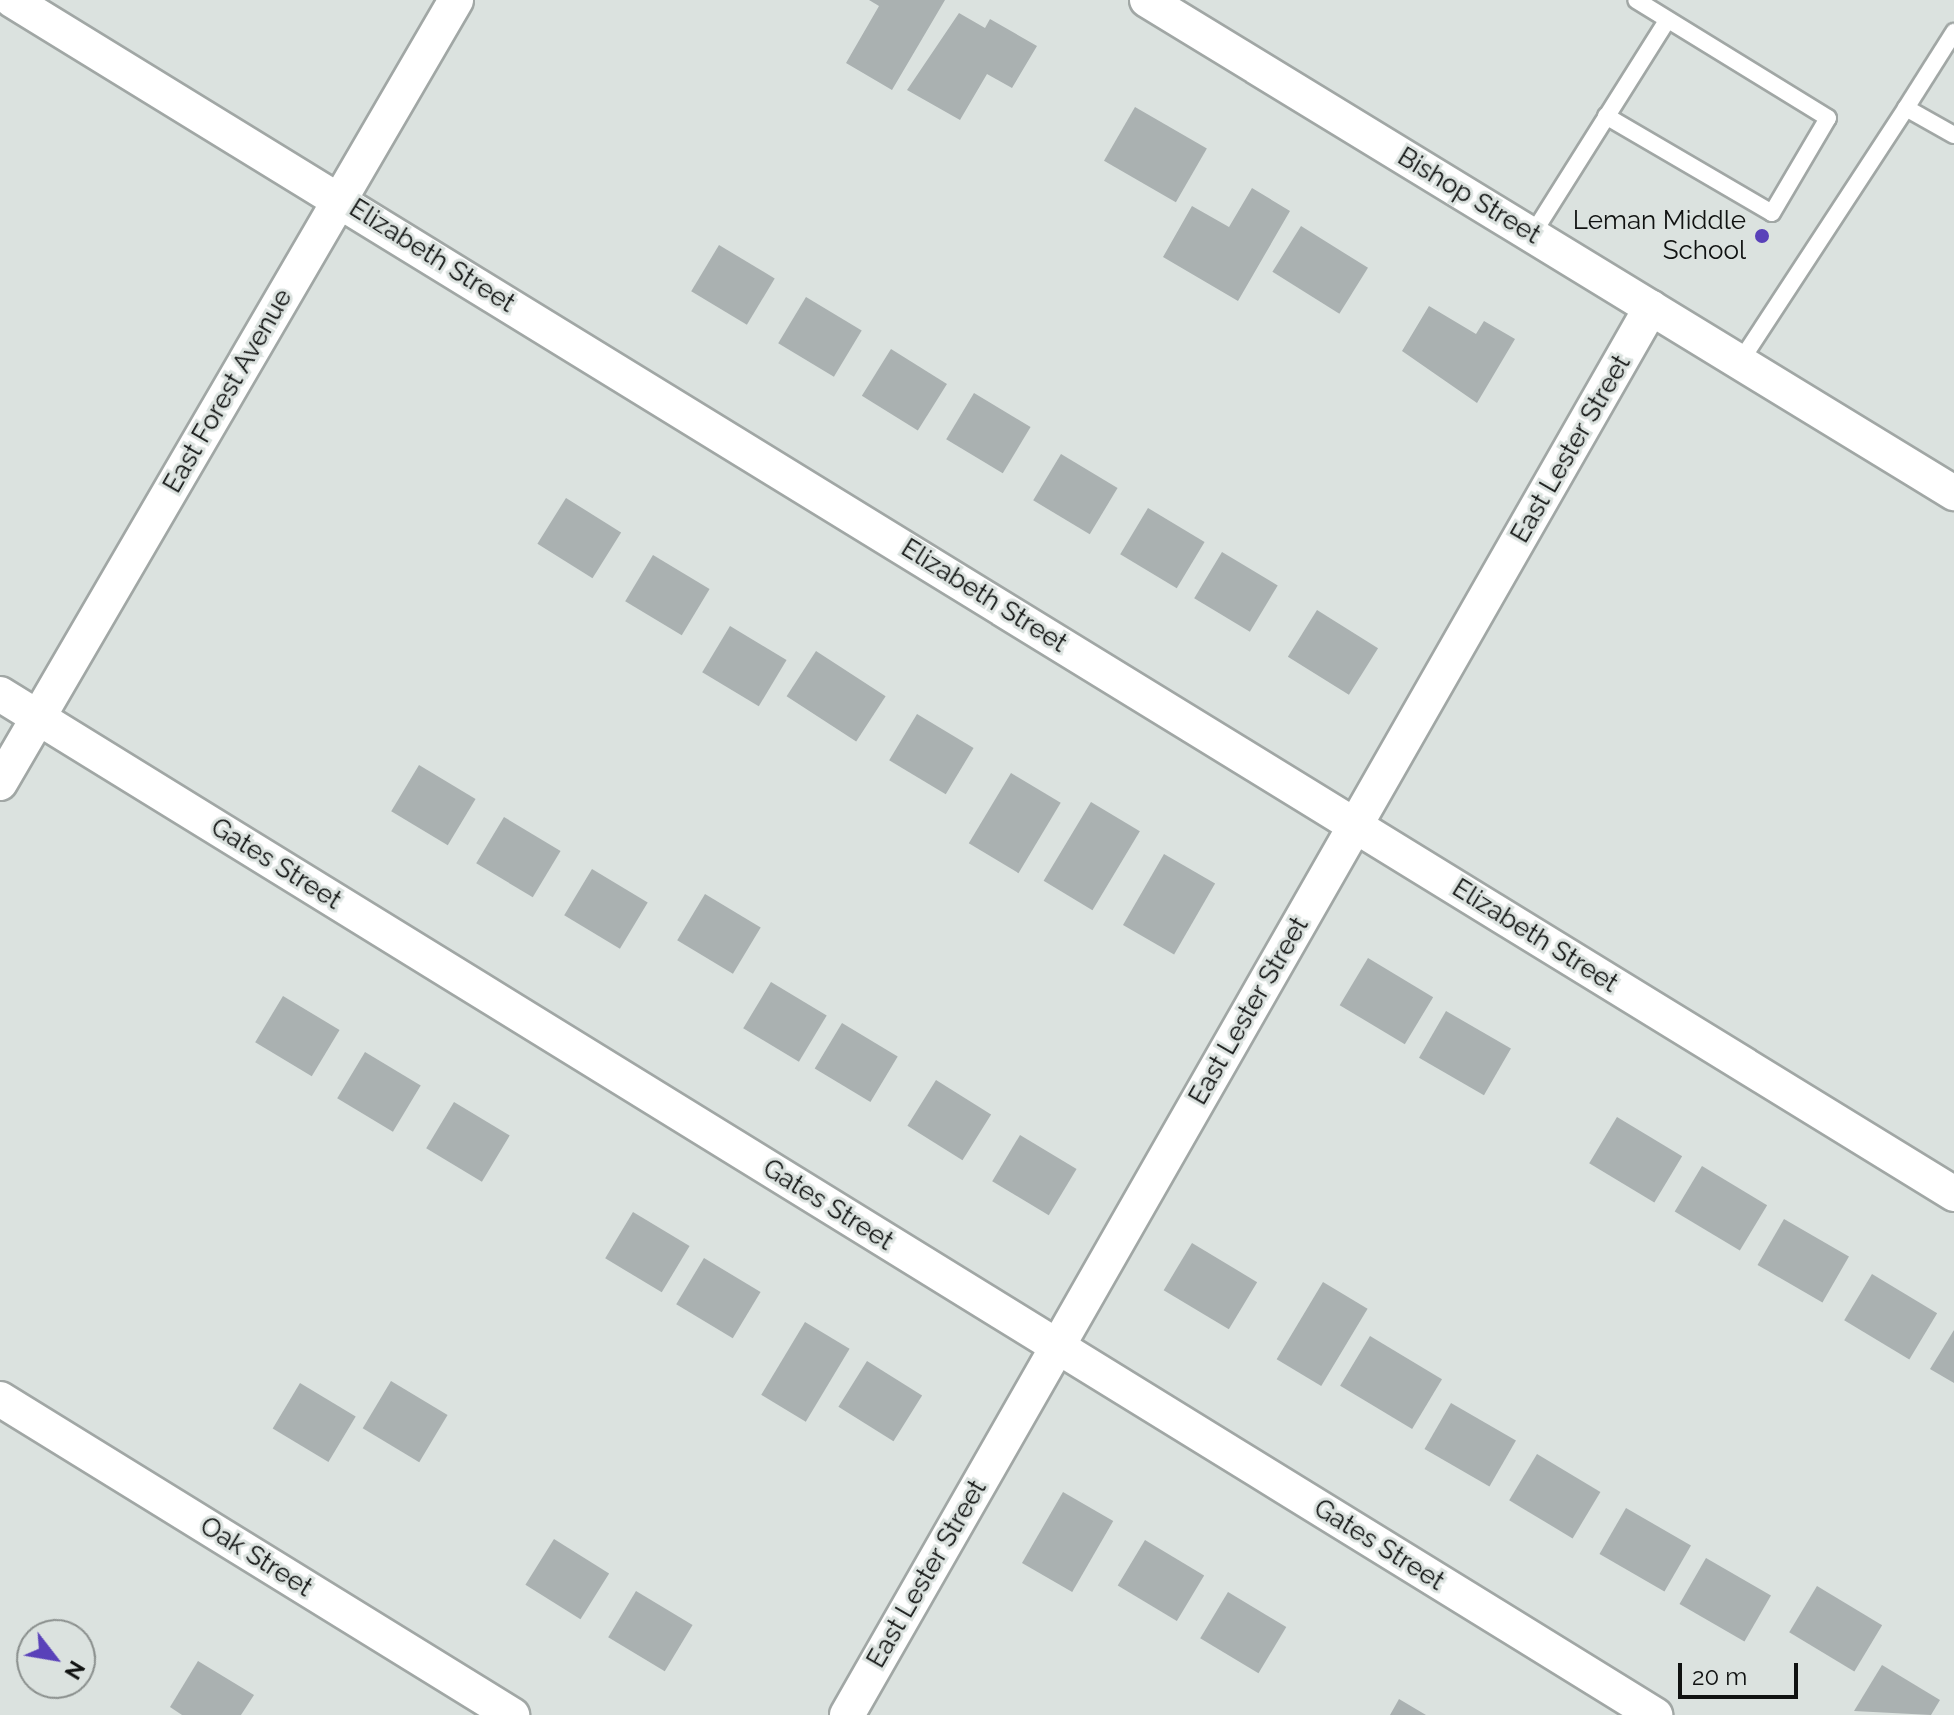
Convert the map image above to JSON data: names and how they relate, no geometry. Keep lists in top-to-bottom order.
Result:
{
  "streets": {
    "street": [
      "Bishop Street",
      "Elizabeth Street",
      "East Forest Avenue",
      "East Lester Street",
      "Gates Street",
      "Oak Street"
    ]
  },
  "crossings": [
    ["Bishop Street", "East Lester Street"],
    ["Elizabeth Street", "East Forest Avenue"],
    ["Elizabeth Street", "East Lester Street"],
    ["East Forest Avenue", "Gates Street"],
    ["East Lester Street", "Gates Street"]
  ],
  "places": ["Leman Middle School"],
  "scale_bar": "20 m",
  "north": "bottom right"
}
